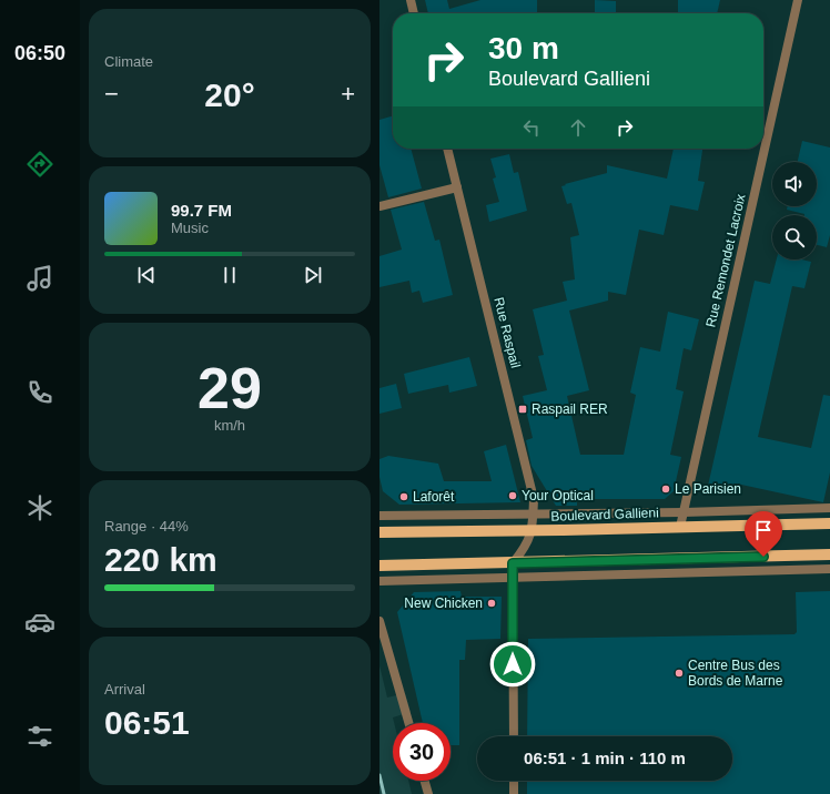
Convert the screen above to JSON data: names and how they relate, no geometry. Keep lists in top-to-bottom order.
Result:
{
  "streets": {
    "main road": ["Boulevard Gallieni"],
    "street": ["Rue Remondet Lacroix", "Rue Raspail"]
  },
  "crossings": [
    ["Rue Remondet Lacroix", "Boulevard Gallieni"],
    ["Rue Raspail", "Boulevard Gallieni"]
  ],
  "places": {
    "transit": ["Raspail RER"],
    "other": [
      "Le Parisien",
      "Your Optical",
      "Laforêt",
      "New Chicken",
      "Centre Bus des Bords de Marne"
    ]
  },
  "page": {
    "tabs": "06:50",
    "tile": [
      "Climate",
      ["29", "km/h"],
      ["Range · 44%", "220 km"],
      ["Arrival", "06:51"]
    ],
    "turn": ["30 m", "Boulevard Gallieni"],
    "heat": ["−", "20°", "+"],
    "song": ["99.7 FM", "Music"],
    "limit": "30",
    "trip": "06:51 · 1 min · 110 m"
  }
}
